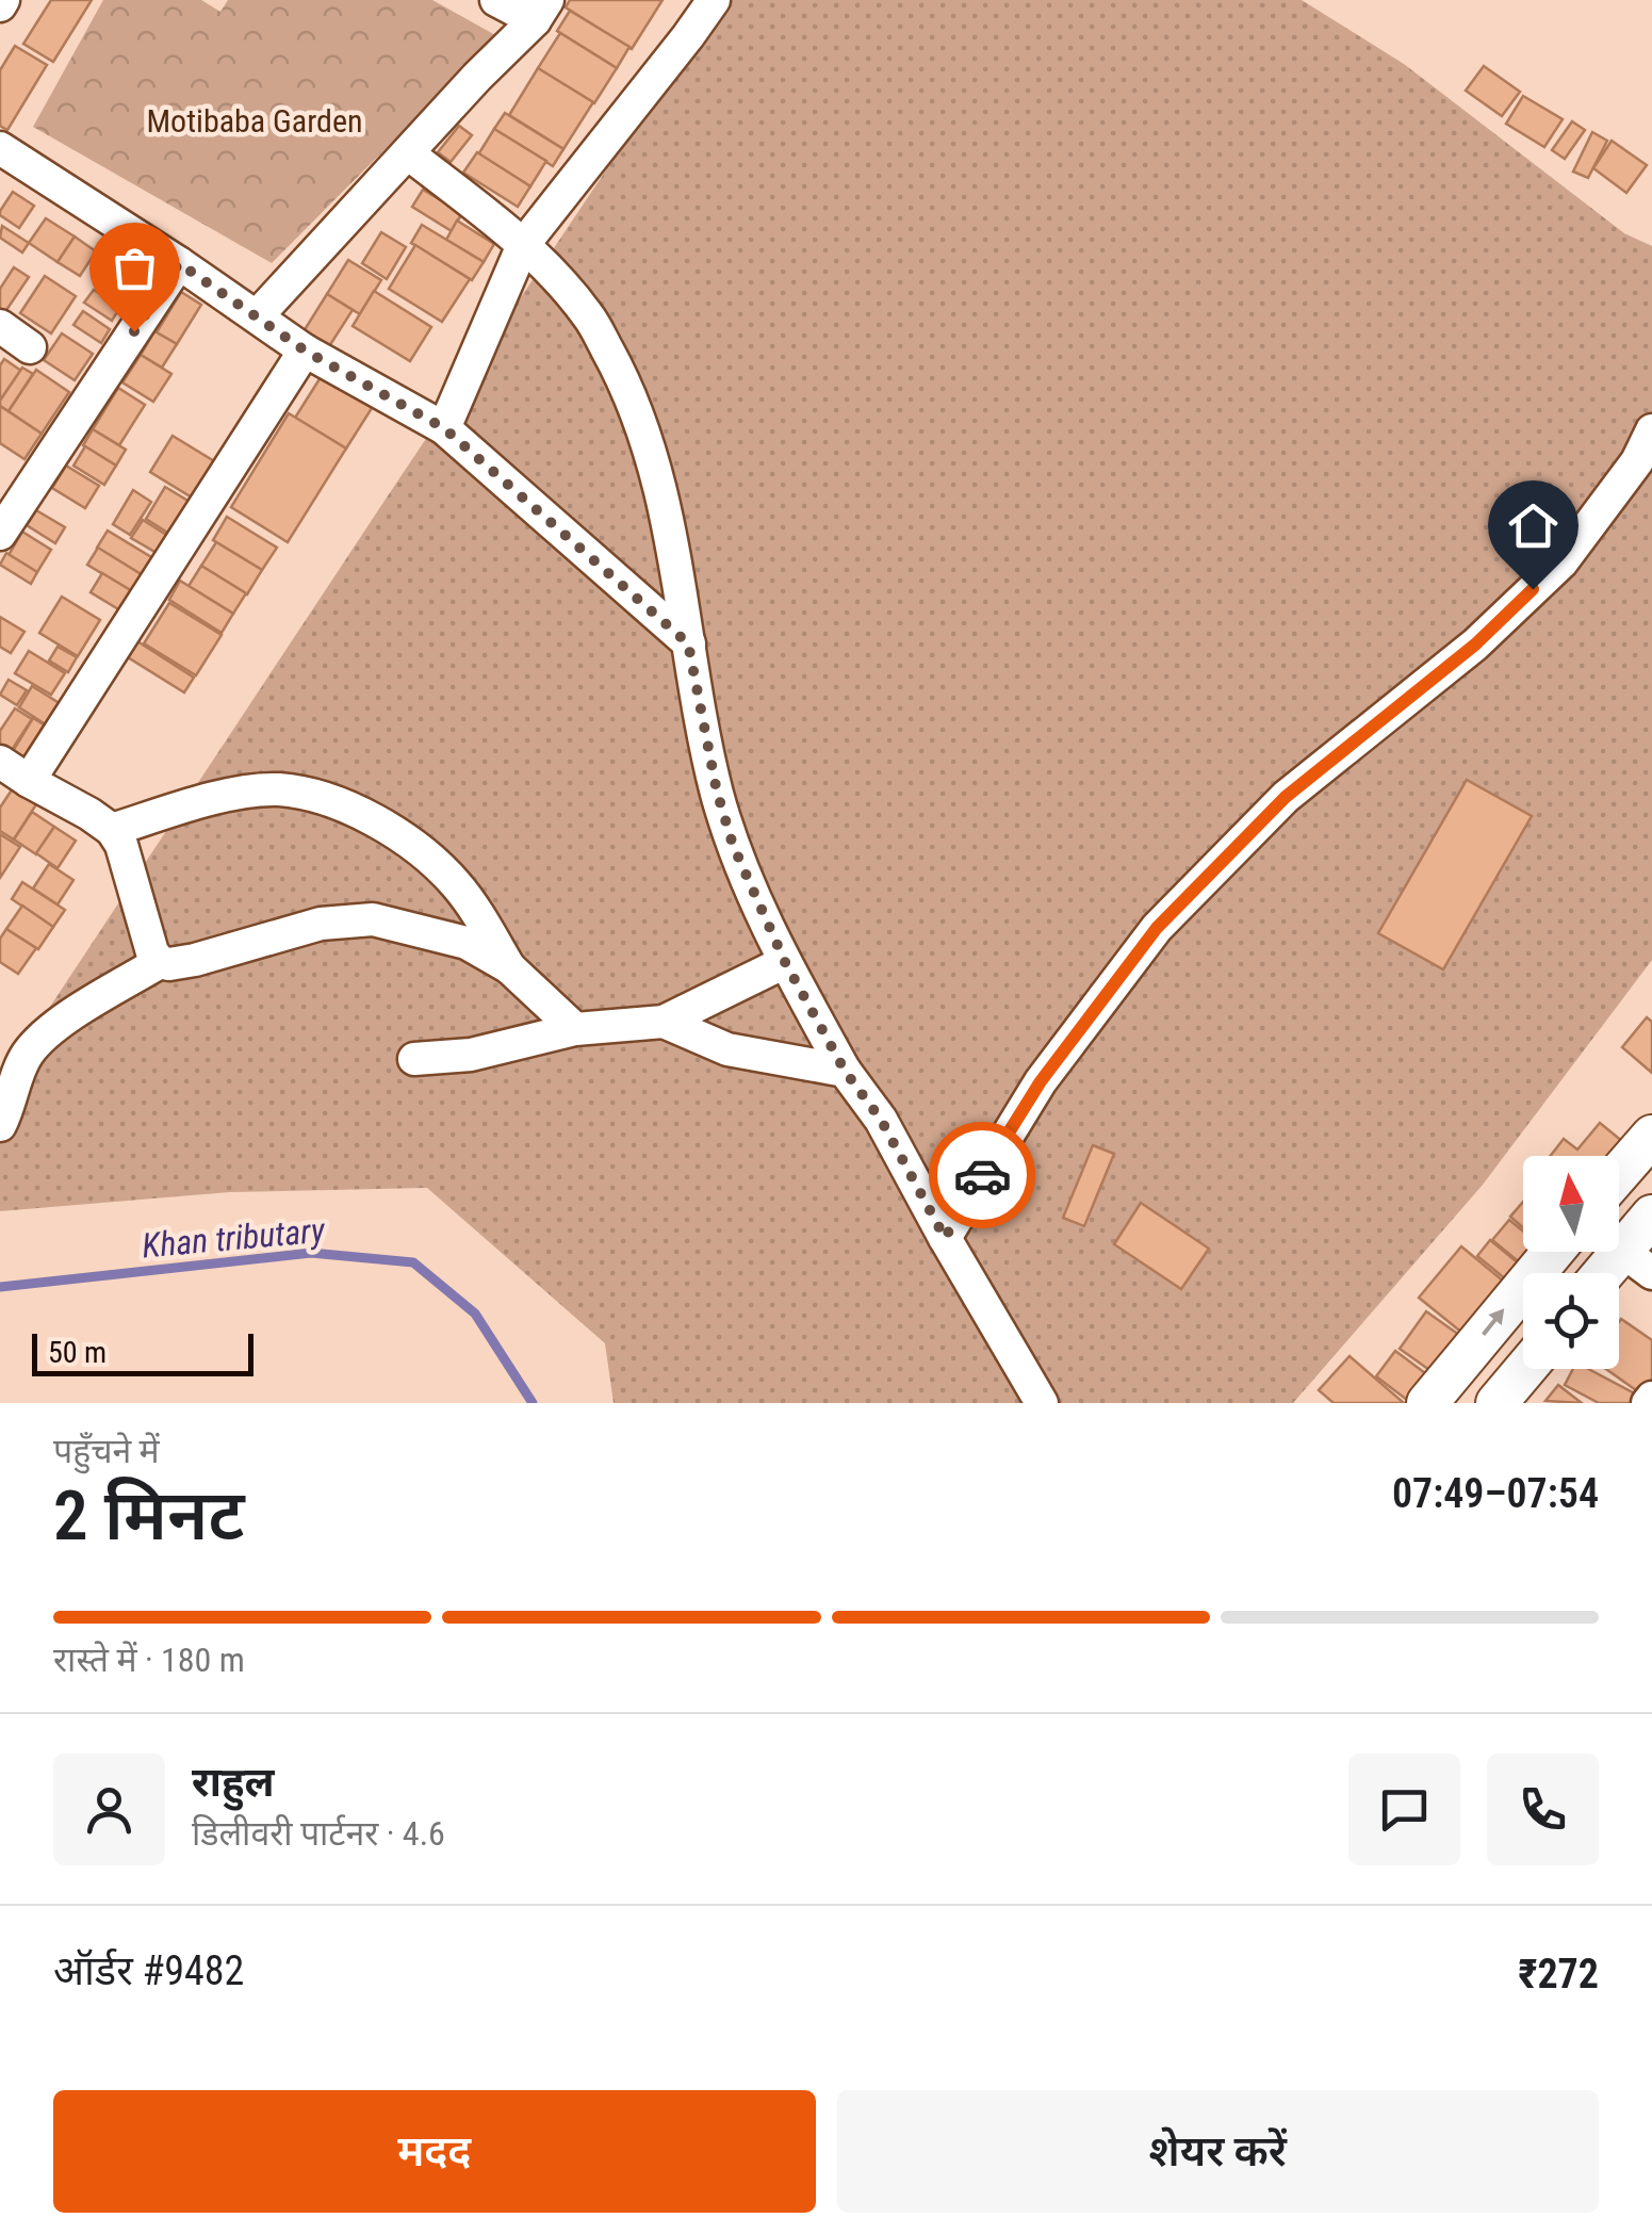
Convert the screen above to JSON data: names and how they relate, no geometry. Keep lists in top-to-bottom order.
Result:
{
  "water": ["Khan tributary"],
  "parks": ["Motibaba Garden"],
  "scale_bar": "50 m",
  "north": "top",
  "page": {
    "scale": "50 m",
    "heading": ["2 मिनट", "पहुँचने में", "07:49–07:54"],
    "panel": [
      "राहुल",
      "डिलीवरी पार्टनर · 4.6",
      "ऑर्डर #9482",
      "₹272"
    ],
    "bar": "रास्ते में · 180 m",
    "buttons": ["मदद", "शेयर करें"]
  }
}
